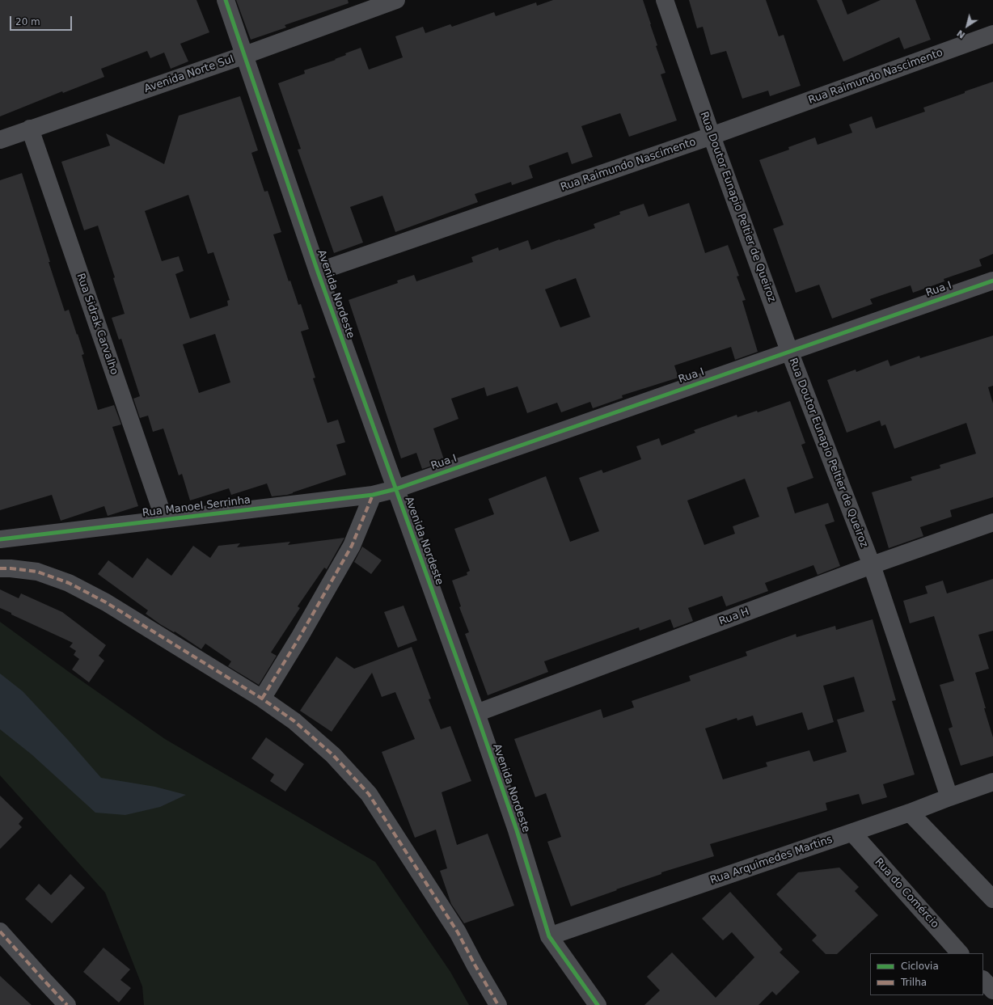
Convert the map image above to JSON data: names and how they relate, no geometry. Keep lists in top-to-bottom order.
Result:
{
  "streets": {
    "street": [
      "Avenida Norte Sul",
      "Rua Raimundo Nascimento",
      "Rua Doutor Eunapio Peltier de Queiroz",
      "Rua I",
      "Avenida Nordeste",
      "Rua Sidrak Carvalho",
      "Rua Manoel Serrinha",
      "Rua H",
      "Rua Arquimedes Martins",
      "Rua do Comércio"
    ]
  },
  "crossings": [
    ["Avenida Norte Sul", "Avenida Nordeste"],
    ["Avenida Norte Sul", "Rua Sidrak Carvalho"],
    ["Rua Raimundo Nascimento", "Rua Doutor Eunapio Peltier de Queiroz"],
    ["Rua Raimundo Nascimento", "Avenida Nordeste"],
    ["Rua Doutor Eunapio Peltier de Queiroz", "Rua I"],
    ["Rua Doutor Eunapio Peltier de Queiroz", "Rua H"],
    ["Rua Doutor Eunapio Peltier de Queiroz", "Rua Arquimedes Martins"],
    ["Rua I", "Avenida Nordeste"],
    ["Rua I", "Rua Manoel Serrinha"],
    ["Avenida Nordeste", "Rua Manoel Serrinha"],
    ["Avenida Nordeste", "Rua H"],
    ["Avenida Nordeste", "Rua Arquimedes Martins"],
    ["Rua Sidrak Carvalho", "Rua Manoel Serrinha"],
    ["Rua Arquimedes Martins", "Rua do Comércio"]
  ],
  "legend": ["Ciclovia", "Trilha"],
  "scale_bar": "20 m",
  "north": "bottom left"
}
